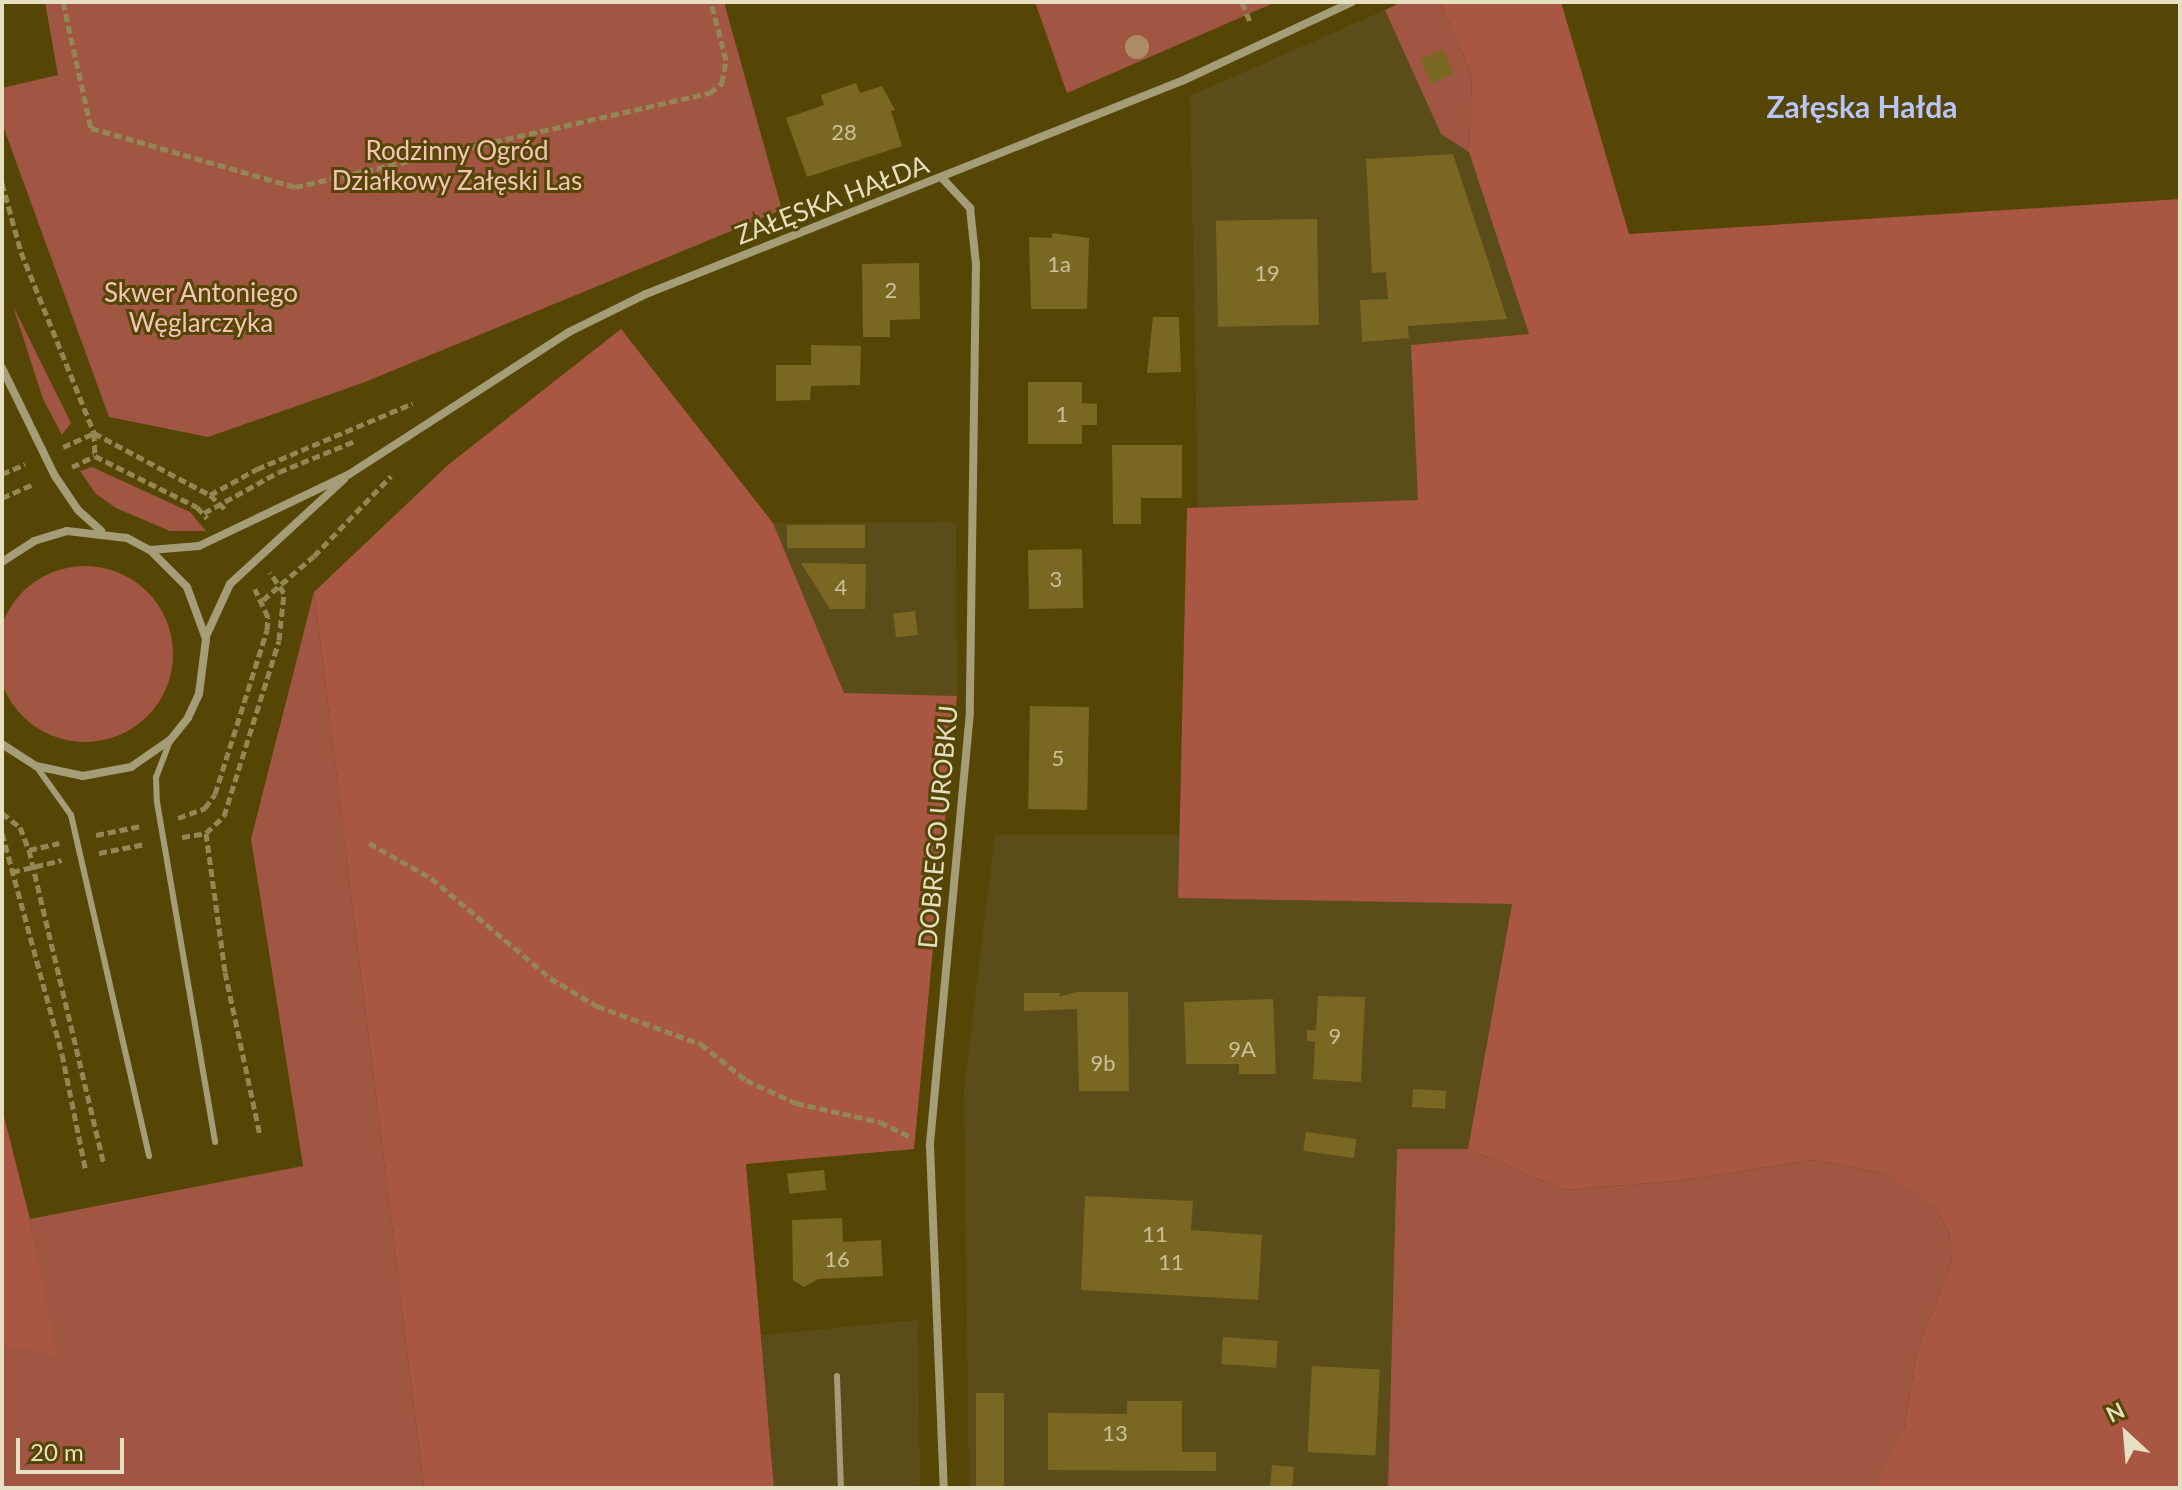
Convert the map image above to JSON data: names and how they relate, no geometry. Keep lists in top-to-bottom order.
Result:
{
  "streets": {
    "street": ["ZAŁĘSKA HAŁDA", "DOBREGO UROBKU"]
  },
  "crossings": [
    ["ZAŁĘSKA HAŁDA", "DOBREGO UROBKU"]
  ],
  "districts": ["Załęska Hałda"],
  "parks": ["Rodzinny Ogród Działkowy Załęski Las", "Skwer Antoniego Węglarczyka"],
  "house_numbers": [
    "28",
    "1a",
    "19",
    "2",
    "1",
    "3",
    "4",
    "5",
    "9",
    "9A",
    "9b",
    "11",
    "16",
    "11",
    "13"
  ],
  "scale_bar": "20 m",
  "north": "top left"
}
